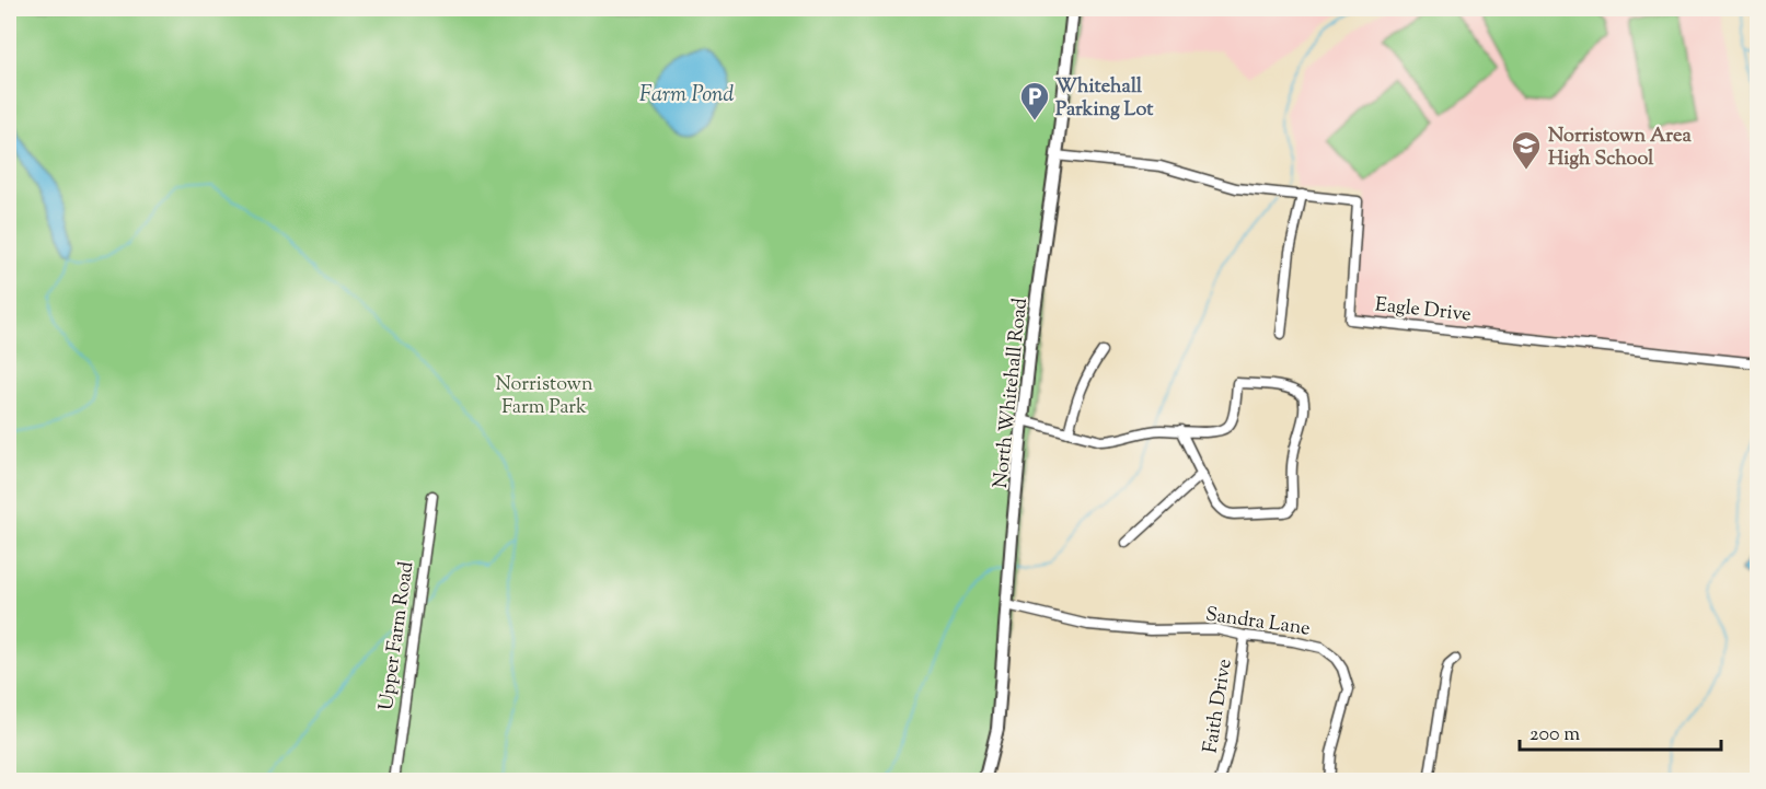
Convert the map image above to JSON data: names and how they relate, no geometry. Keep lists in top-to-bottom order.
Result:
{
  "streets": {
    "main road": ["North Whitehall Road"],
    "street": [
      "Eagle Drive",
      "Sandra Lane",
      "Upper Farm Road",
      "Faith Drive"
    ]
  },
  "crossings": [
    ["Eagle Drive", "North Whitehall Road"],
    ["North Whitehall Road", "Sandra Lane"],
    ["Sandra Lane", "Faith Drive"]
  ],
  "water": ["Farm Pond"],
  "parks": ["Norristown Farm Park"],
  "places": {
    "parking": ["Whitehall Parking Lot"],
    "school or university": ["Norristown Area High School"]
  },
  "scale_bar": "200 m"
}
